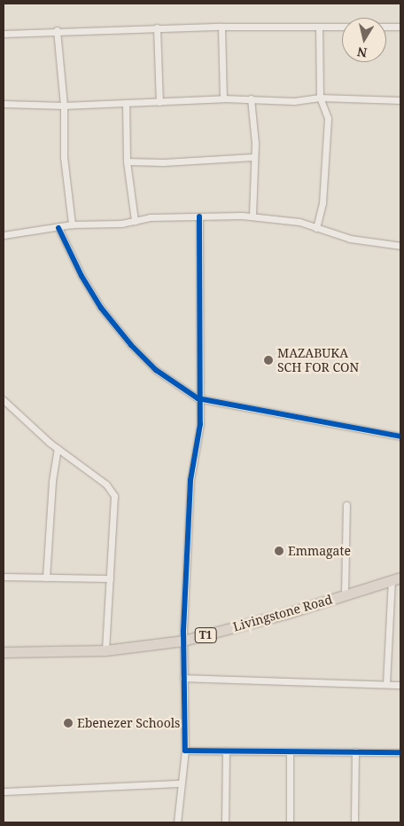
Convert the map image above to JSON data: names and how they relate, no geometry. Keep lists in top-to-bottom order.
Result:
{
  "streets": {
    "highway": ["Livingstone Road", "T1"]
  },
  "places": ["MAZABUKA SCH FOR CON", "Emmagate", "Ebenezer Schools"],
  "north": "bottom"
}
